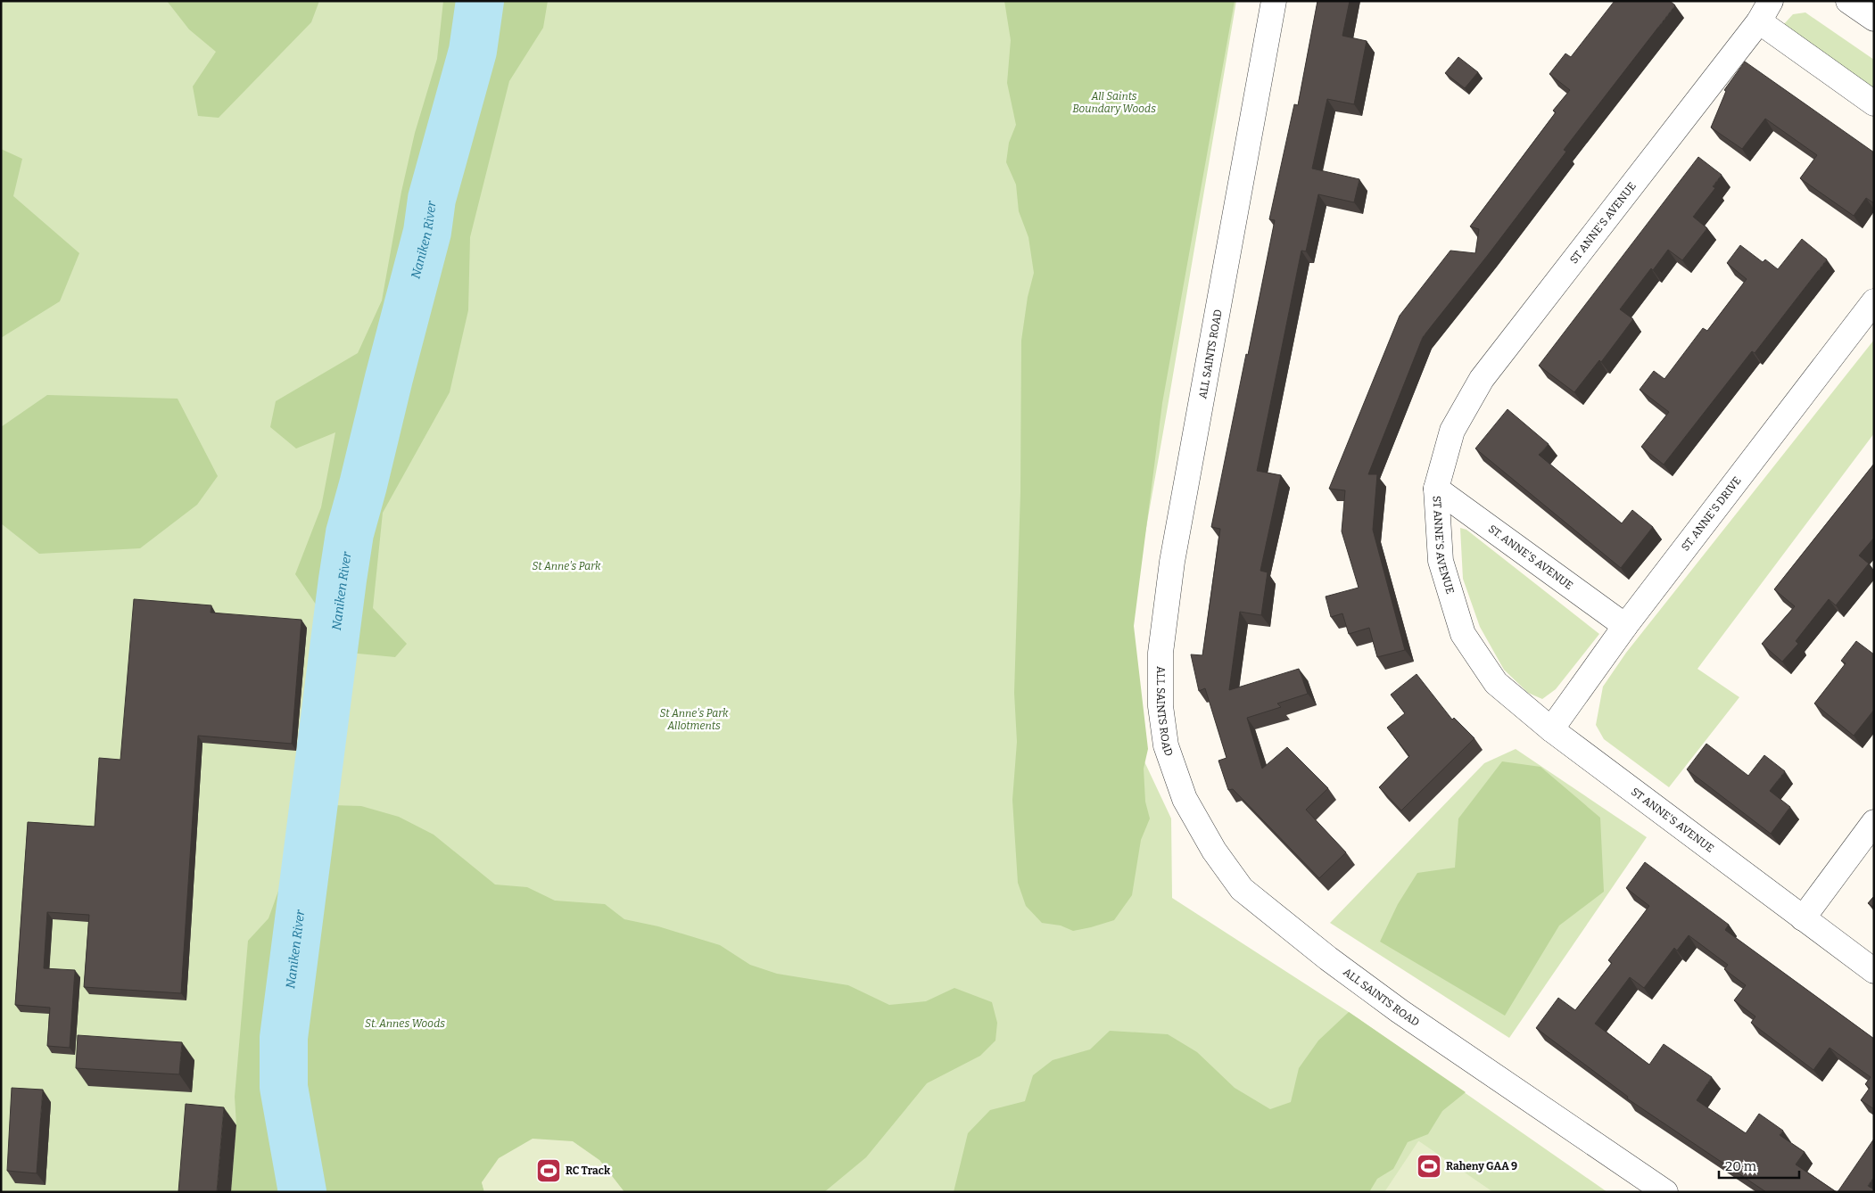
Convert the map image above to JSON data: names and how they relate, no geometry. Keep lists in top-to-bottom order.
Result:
{
  "streets": {
    "street": [
      "ST ANNE'S AVENUE",
      "ALL SAINTS ROAD",
      "ST. ANNE'S DRIVE",
      "ST. ANNE'S AVENUE"
    ]
  },
  "crossings": [
    ["ST ANNE'S AVENUE", "ST. ANNE'S DRIVE"],
    ["ST ANNE'S AVENUE", "ST. ANNE'S AVENUE"],
    ["ST. ANNE'S DRIVE", "ST. ANNE'S AVENUE"]
  ],
  "water": ["Naniken River"],
  "parks": [
    "All Saints Boundary Woods",
    "St Anne's Park",
    "St Anne's Park Allotments",
    "St. Annes Woods"
  ],
  "places": {
    "sports": ["Raheny GAA 9", "RC Track"]
  },
  "scale_bar": "20 m"
}
